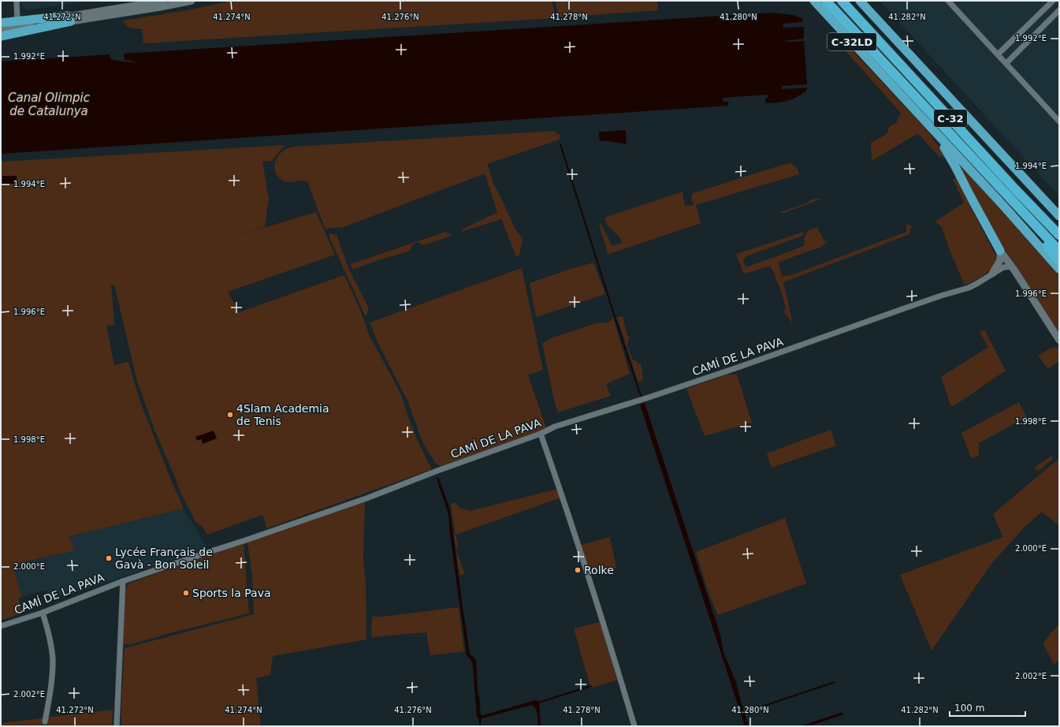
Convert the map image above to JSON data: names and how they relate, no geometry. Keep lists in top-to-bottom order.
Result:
{
  "streets": {
    "highway": ["C-32LD", "C-32"],
    "street": ["CAMÍ DE LA PAVA"]
  },
  "water": ["Canal Olimpic de Catalunya"],
  "places": [
    "4Slam Academia de Tenis",
    "Lycée Français de Gavà - Bon Soleil",
    "Rolke",
    "Sports la Pava"
  ],
  "scale_bar": "100 m",
  "coordinates": [
    "41.272°N",
    "41.274°N",
    "41.276°N",
    "41.278°N",
    "41.280°N",
    "41.282°N",
    "1.992°E",
    "1.994°E",
    "1.996°E",
    "1.998°E",
    "2.000°E",
    "2.002°E"
  ]
}
